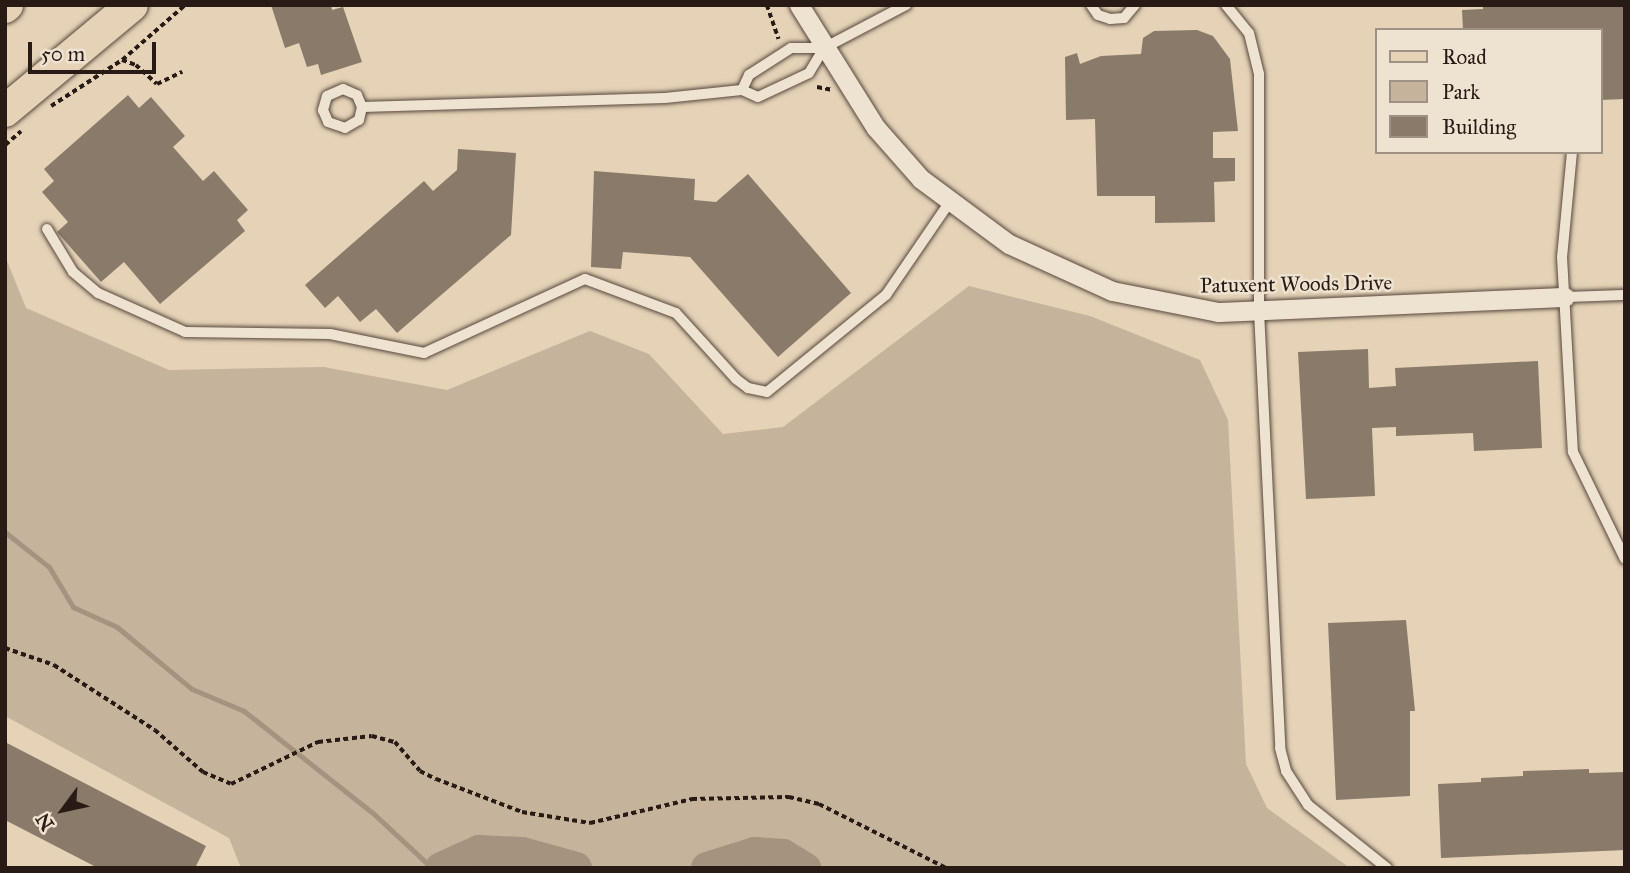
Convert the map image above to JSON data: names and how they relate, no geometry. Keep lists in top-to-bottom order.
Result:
{
  "streets": {
    "street": ["Patuxent Woods Drive"]
  },
  "legend": ["Road", "Park", "Building"],
  "scale_bar": "50 m",
  "north": "bottom left"
}
